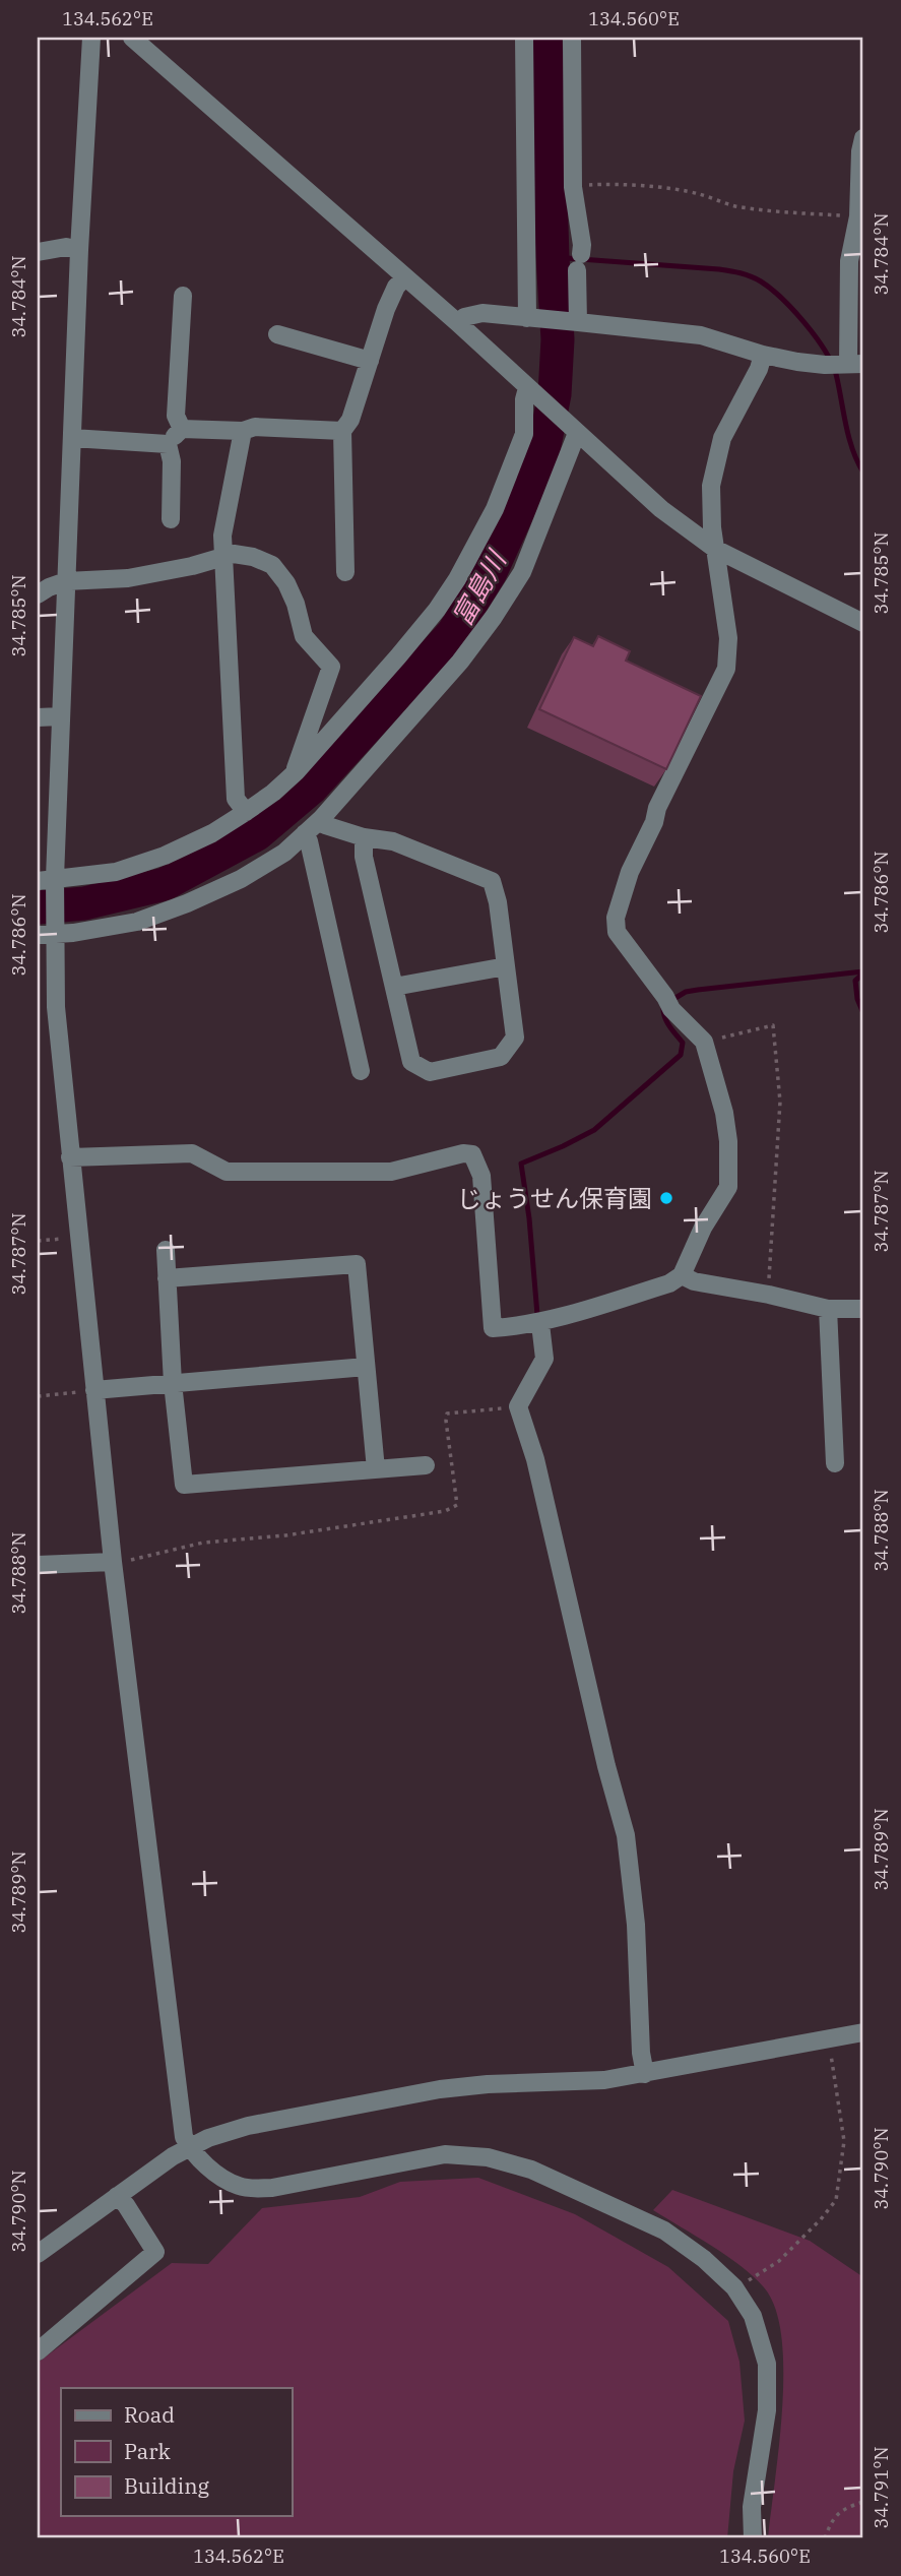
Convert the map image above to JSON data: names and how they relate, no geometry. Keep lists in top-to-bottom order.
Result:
{
  "water": ["富島川"],
  "places": ["じょうせん保育園"],
  "legend": ["Road", "Park", "Building"],
  "coordinates": [
    "134.562°E",
    "134.560°E",
    "34.784°N",
    "34.785°N",
    "34.786°N",
    "34.787°N",
    "34.788°N",
    "34.789°N",
    "34.790°N",
    "34.791°N"
  ]
}
